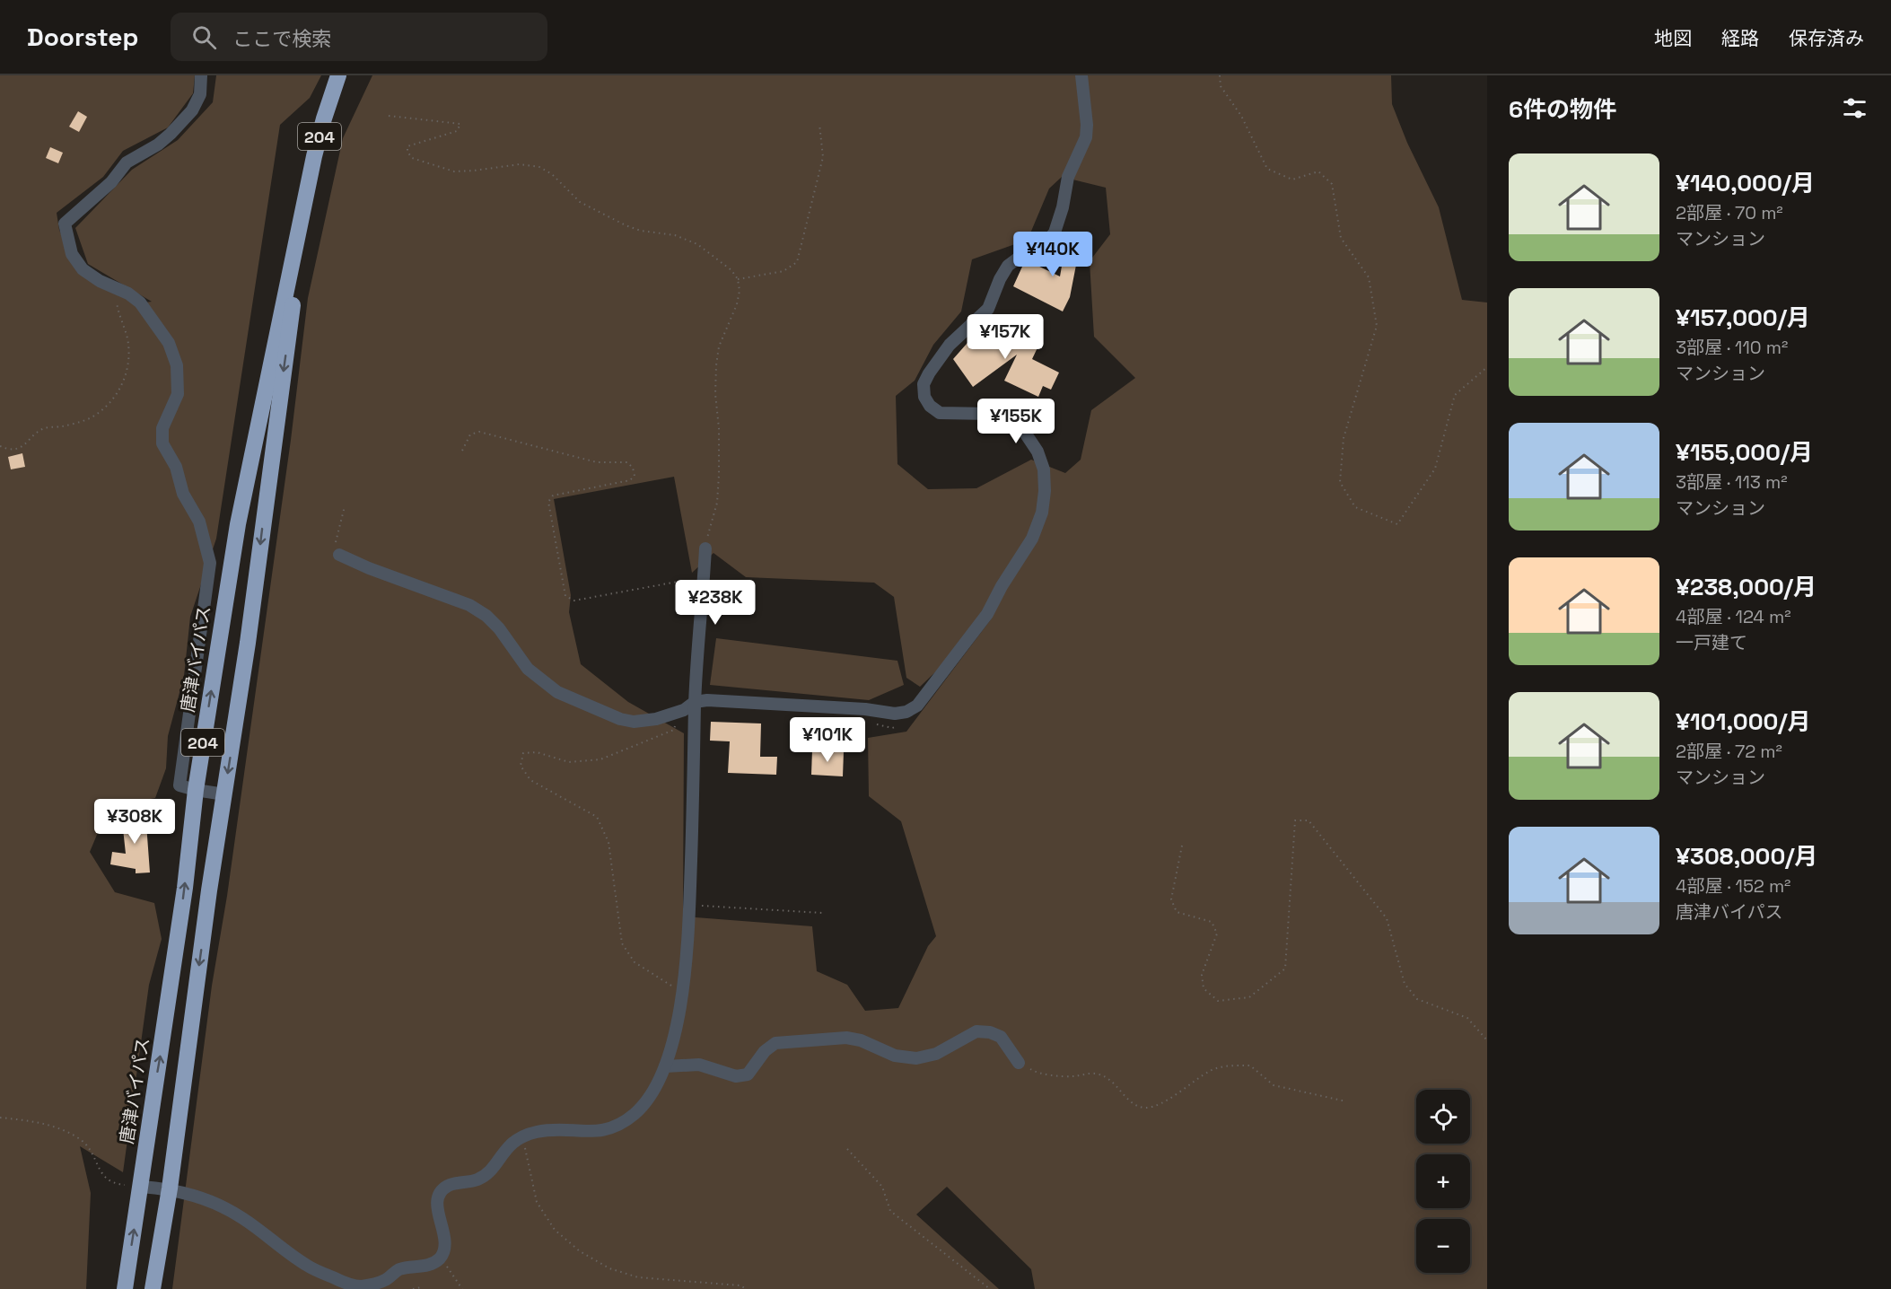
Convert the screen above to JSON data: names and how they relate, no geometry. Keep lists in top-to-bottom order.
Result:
{
  "streets": {
    "highway": ["204", "唐津バイパス"]
  },
  "page": {
    "header": "Doorstep",
    "search": "ここで検索",
    "nav": ["地図", "経路", "保存済み"],
    "heading": "6件の物件",
    "list": [
      {
        "name": "¥140,000/月",
        "note": "2部屋 · 70 m² · マンション"
      },
      {
        "name": "¥157,000/月",
        "note": "3部屋 · 110 m² · マンション"
      },
      {
        "name": "¥155,000/月",
        "note": "3部屋 · 113 m² · マンション"
      },
      {
        "name": "¥238,000/月",
        "note": "4部屋 · 124 m² · 一戸建て"
      },
      {
        "name": "¥101,000/月",
        "note": "2部屋 · 72 m² · マンション"
      },
      {
        "name": "¥308,000/月",
        "note": "4部屋 · 152 m² · 唐津バイパス"
      }
    ],
    "price": [
      "¥140K",
      "¥157K",
      "¥155K",
      "¥238K",
      "¥101K",
      "¥308K"
    ],
    "map_buttons": ["+", "−"]
  }
}
